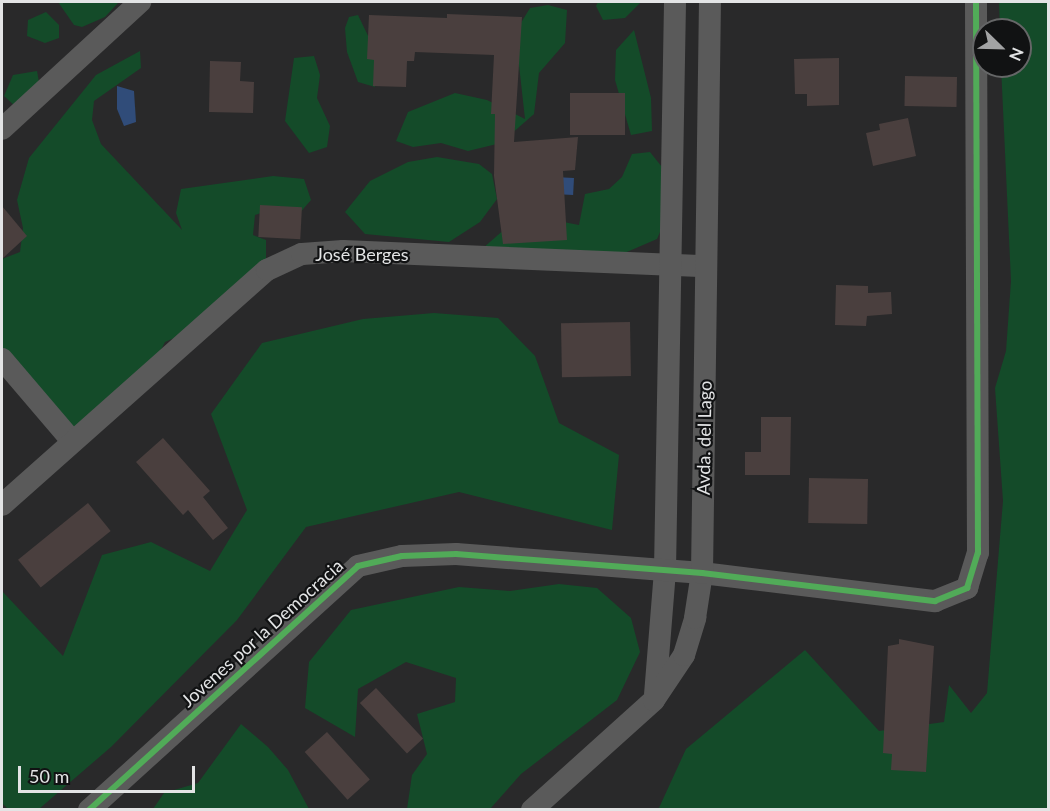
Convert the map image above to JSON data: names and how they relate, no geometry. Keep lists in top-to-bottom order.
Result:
{
  "streets": {
    "street": ["José Berges", "Avda. del Lago", "Jovenes por la Democracia"]
  },
  "crossings": [
    ["José Berges", "Avda. del Lago"],
    ["Avda. del Lago", "Jovenes por la Democracia"]
  ],
  "scale_bar": "50 m",
  "north": "bottom right"
}
